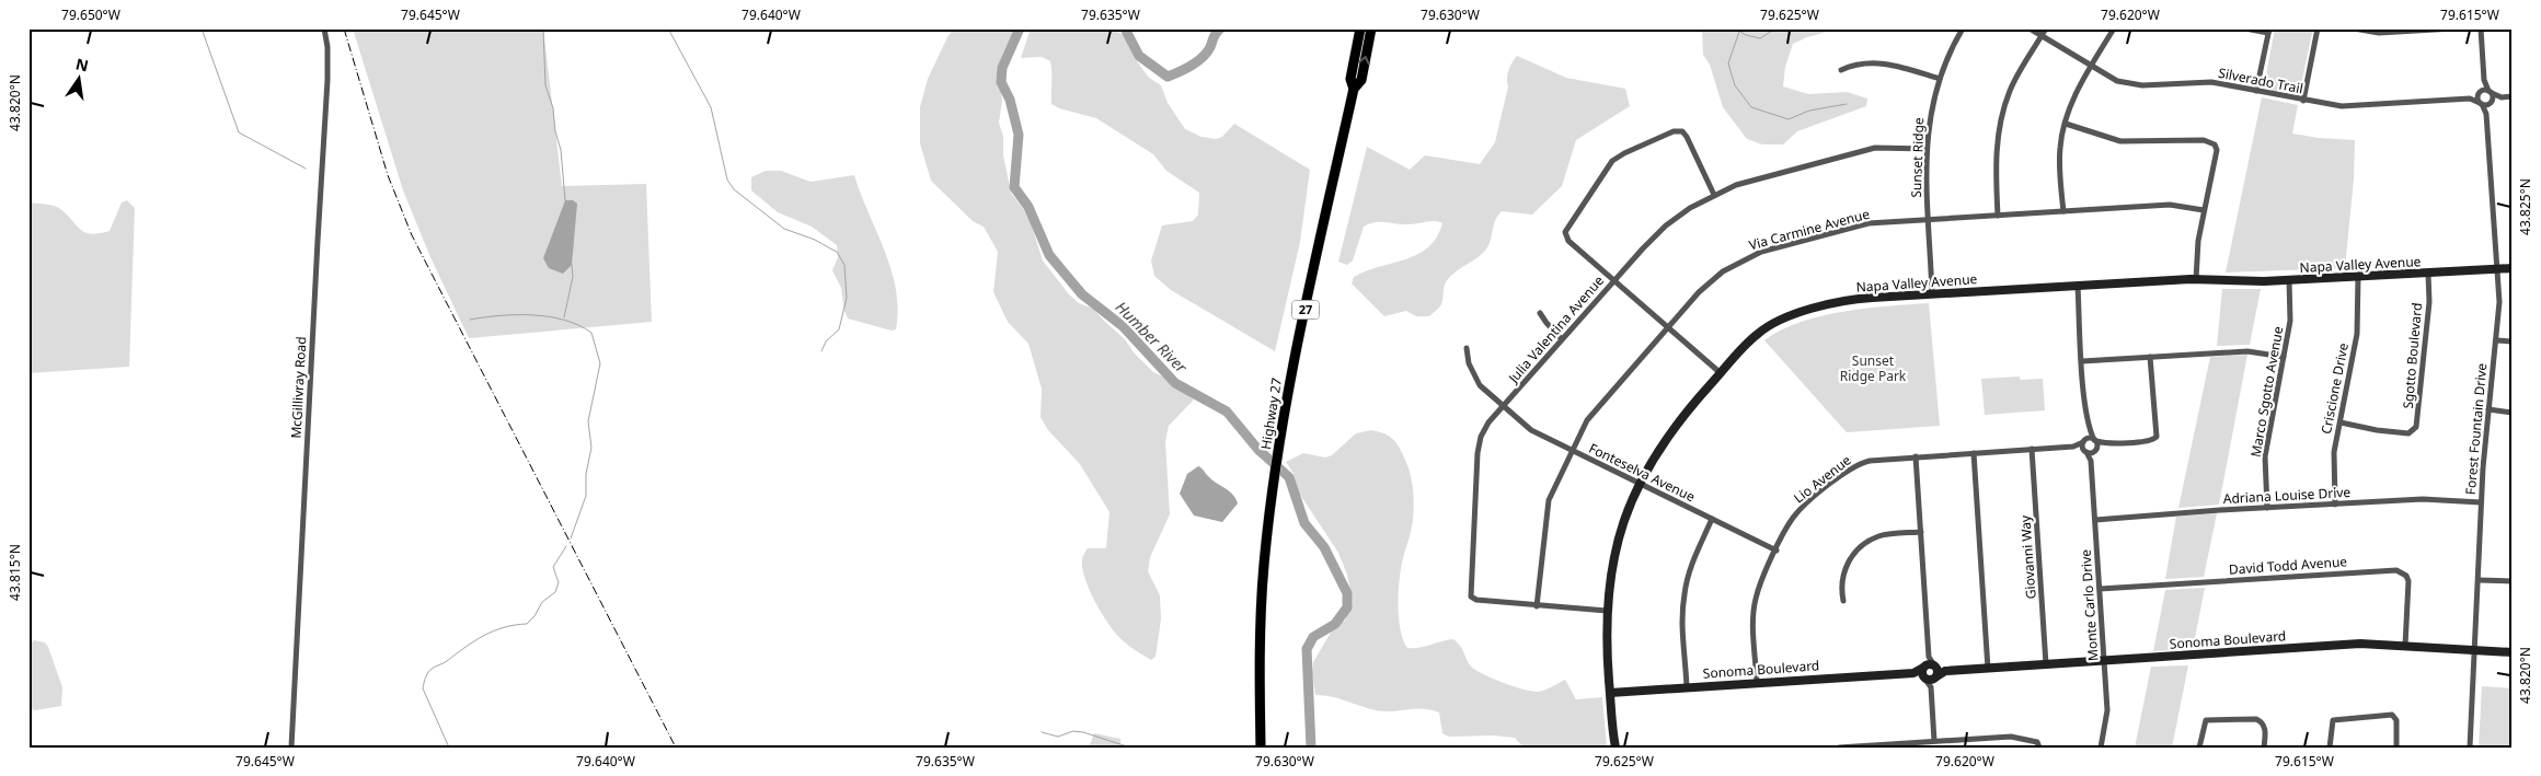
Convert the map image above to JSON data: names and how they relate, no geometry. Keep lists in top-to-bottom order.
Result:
{
  "streets": {
    "main road": ["27", "Highway 27"],
    "street": [
      "Silverado Trail",
      "Sunset Ridge",
      "Via Carmine Avenue",
      "Napa Valley Avenue",
      "Julia Valentina Avenue",
      "Sgotto Boulevard",
      "McGillivray Road",
      "Criscione Drive",
      "Marco Sgotto Avenue",
      "Forest Fountain Drive",
      "Fonteselva Avenue",
      "Lio Avenue",
      "Adriana Louise Drive",
      "Giovanni Way",
      "David Todd Avenue",
      "Monte Carlo Drive",
      "Sonoma Boulevard"
    ]
  },
  "crossings": [
    ["Silverado Trail", "Forest Fountain Drive"],
    ["Sunset Ridge", "Via Carmine Avenue"],
    ["Sunset Ridge", "Napa Valley Avenue"],
    ["Sunset Ridge", "Julia Valentina Avenue"],
    ["Via Carmine Avenue", "Julia Valentina Avenue"],
    ["Via Carmine Avenue", "Fonteselva Avenue"],
    ["Napa Valley Avenue", "Julia Valentina Avenue"],
    ["Napa Valley Avenue", "Sgotto Boulevard"],
    ["Napa Valley Avenue", "Criscione Drive"],
    ["Napa Valley Avenue", "Marco Sgotto Avenue"],
    ["Napa Valley Avenue", "Forest Fountain Drive"],
    ["Napa Valley Avenue", "Fonteselva Avenue"],
    ["Napa Valley Avenue", "Sonoma Boulevard"],
    ["Julia Valentina Avenue", "Fonteselva Avenue"],
    ["Sgotto Boulevard", "Criscione Drive"],
    ["Criscione Drive", "Adriana Louise Drive"],
    ["Marco Sgotto Avenue", "Adriana Louise Drive"],
    ["Forest Fountain Drive", "Adriana Louise Drive"],
    ["Forest Fountain Drive", "Sonoma Boulevard"],
    ["Fonteselva Avenue", "Lio Avenue"],
    ["Lio Avenue", "Giovanni Way"],
    ["Lio Avenue", "Monte Carlo Drive"],
    ["Lio Avenue", "Sonoma Boulevard"],
    ["Adriana Louise Drive", "Monte Carlo Drive"],
    ["Giovanni Way", "Sonoma Boulevard"],
    ["David Todd Avenue", "Monte Carlo Drive"],
    ["David Todd Avenue", "Sonoma Boulevard"],
    ["Monte Carlo Drive", "Sonoma Boulevard"]
  ],
  "water": ["Humber River"],
  "parks": ["Sunset Ridge Park"],
  "north": "top",
  "coordinates": [
    "79.650°W",
    "79.645°W",
    "79.640°W",
    "79.635°W",
    "79.630°W",
    "79.625°W",
    "79.620°W",
    "79.615°W",
    "43.820°N",
    "43.825°N",
    "43.815°N"
  ]
}
